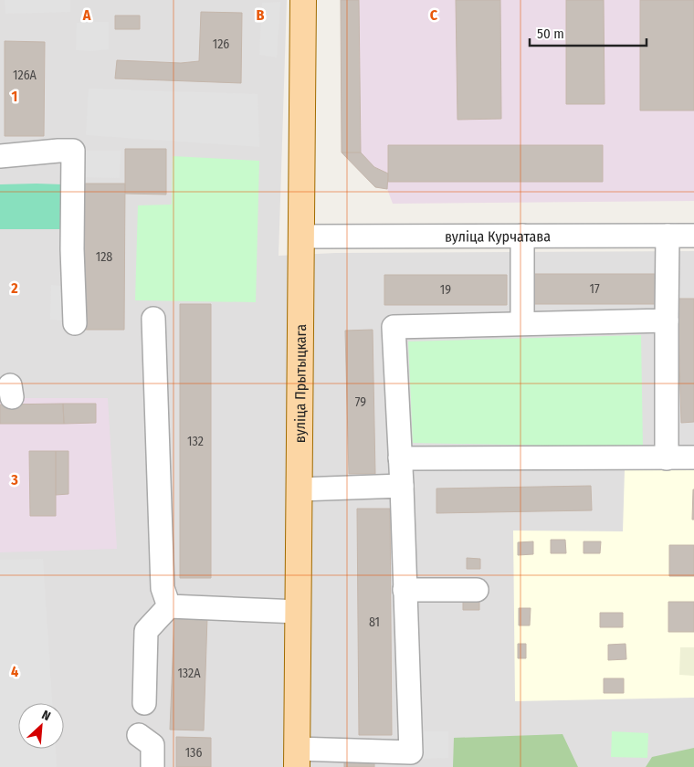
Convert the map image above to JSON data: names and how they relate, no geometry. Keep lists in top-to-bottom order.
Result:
{
  "streets": {
    "main road": ["вуліца Прытыцкага"],
    "street": ["вуліца Курчатава"]
  },
  "crossings": [
    ["вуліца Курчатава", "вуліца Прытыцкага"]
  ],
  "house_numbers": [
    "126",
    "126А",
    "128",
    "17",
    "19",
    "79",
    "132",
    "81",
    "132А",
    "136"
  ],
  "scale_bar": "50 m",
  "north": "top right",
  "grid": {
    "columns": ["A", "B", "C"],
    "rows": [
      "1",
      "2",
      "3",
      "4"
    ]
  }
}
